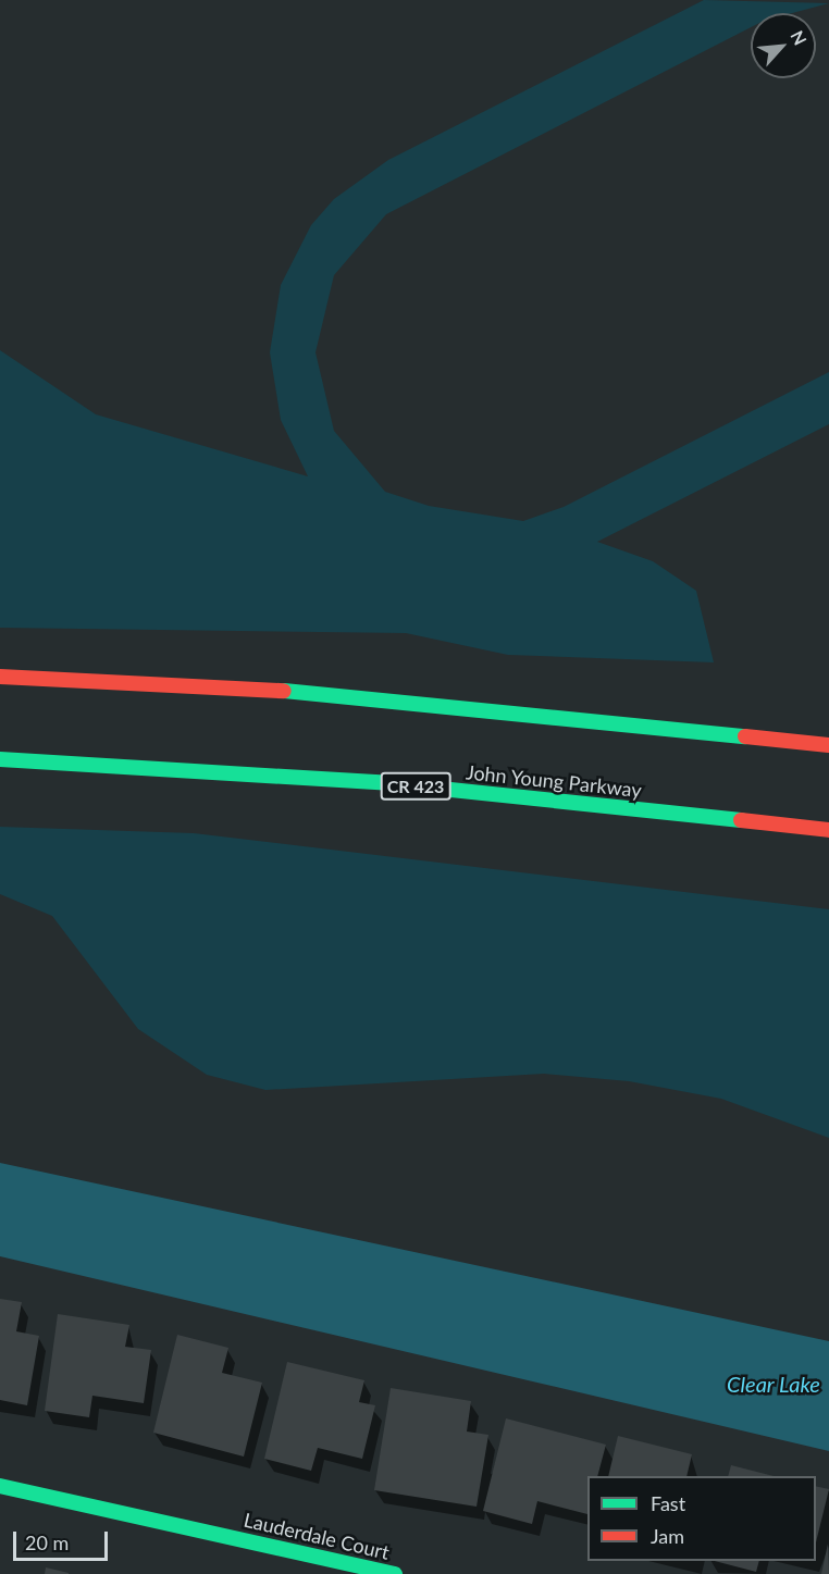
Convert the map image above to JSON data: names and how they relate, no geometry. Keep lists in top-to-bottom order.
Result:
{
  "streets": {
    "main road": ["John Young Parkway", "CR 423", "Lauderdale Court"]
  },
  "water": ["Clear Lake"],
  "legend": ["Fast", "Jam"],
  "scale_bar": "20 m",
  "north": "top right"
}
